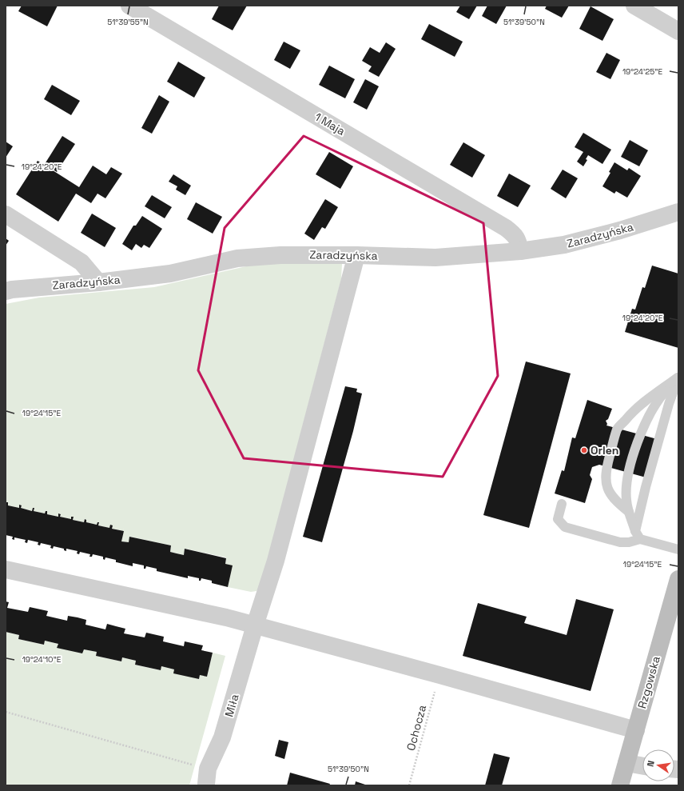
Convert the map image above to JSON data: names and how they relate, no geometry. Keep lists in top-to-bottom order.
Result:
{
  "streets": {
    "main road": ["Rzgowska"],
    "street": ["1 Maja", "Zaradzyńska", "Miła"],
    "path": ["Ochocza"]
  },
  "crossings": [
    ["1 Maja", "Zaradzyńska"],
    ["Zaradzyńska", "Miła"]
  ],
  "places": ["Orlen"],
  "north": "left",
  "coordinates": [
    "51°39'50\"N",
    "51°39'55\"N",
    "19°24'25\"E",
    "19°24'20\"E",
    "19°24'15\"E",
    "19°24'10\"E"
  ]
}
